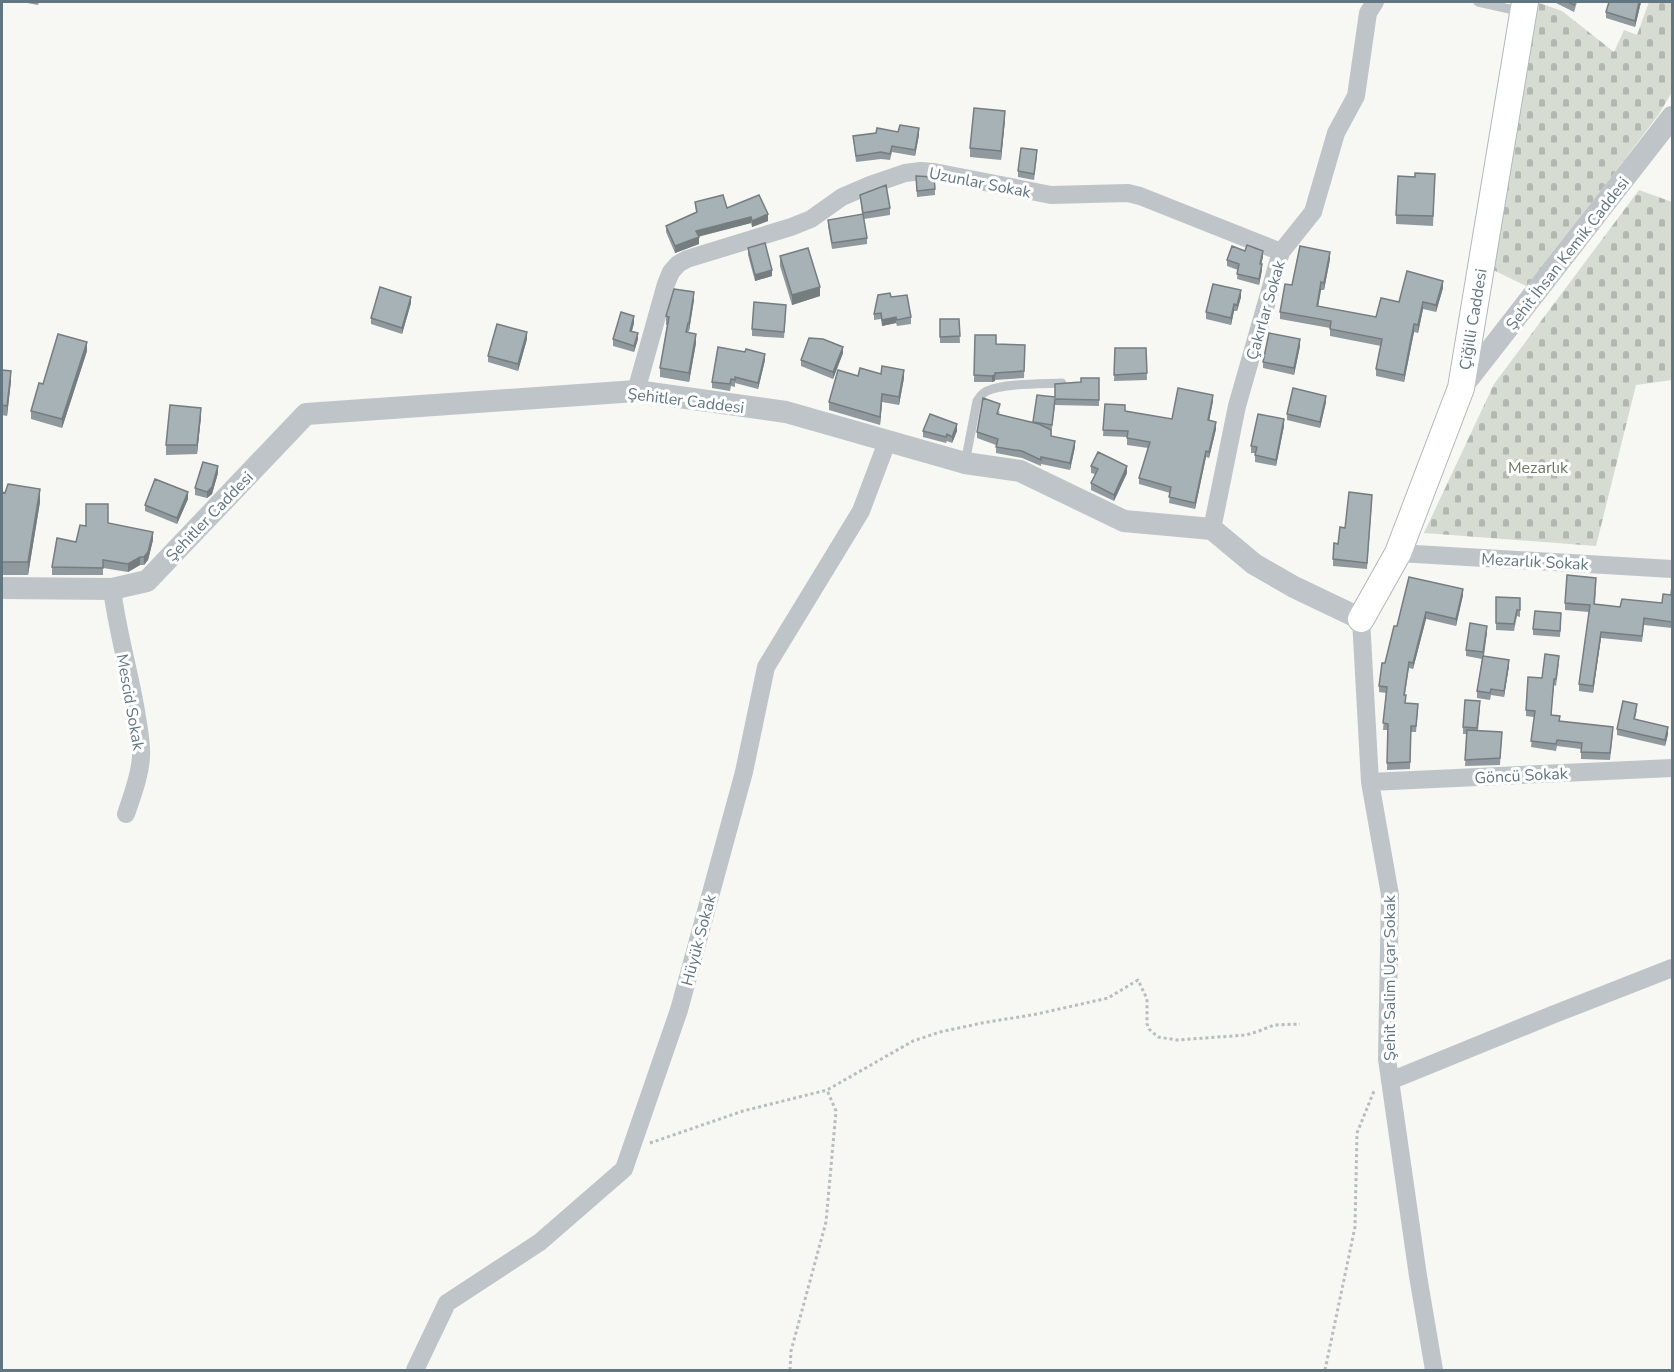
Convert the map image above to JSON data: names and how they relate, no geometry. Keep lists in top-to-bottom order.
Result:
{
  "streets": {
    "main road": ["Çiğilli Caddesi"],
    "street": [
      "Uzunlar Sokak",
      "Şehit İhsan Kemik Caddesi",
      "Çakırlar Sokak",
      "Şehitler Caddesi",
      "Mezarlık Sokak",
      "Mescid Sokak",
      "Göncü Sokak",
      "Hüyük Sokak",
      "Şehit Salim Uçar Sokak"
    ]
  },
  "crossings": [
    ["Uzunlar Sokak", "Çakırlar Sokak"],
    ["Uzunlar Sokak", "Şehitler Caddesi"],
    ["Şehit İhsan Kemik Caddesi", "Çiğilli Caddesi"],
    ["Çakırlar Sokak", "Şehitler Caddesi"],
    ["Çiğilli Caddesi", "Mezarlık Sokak"],
    ["Çiğilli Caddesi", "Şehit Salim Uçar Sokak"],
    ["Şehitler Caddesi", "Mescid Sokak"],
    ["Şehitler Caddesi", "Hüyük Sokak"],
    ["Göncü Sokak", "Şehit Salim Uçar Sokak"]
  ],
  "parks": ["Mezarlık"]
}
